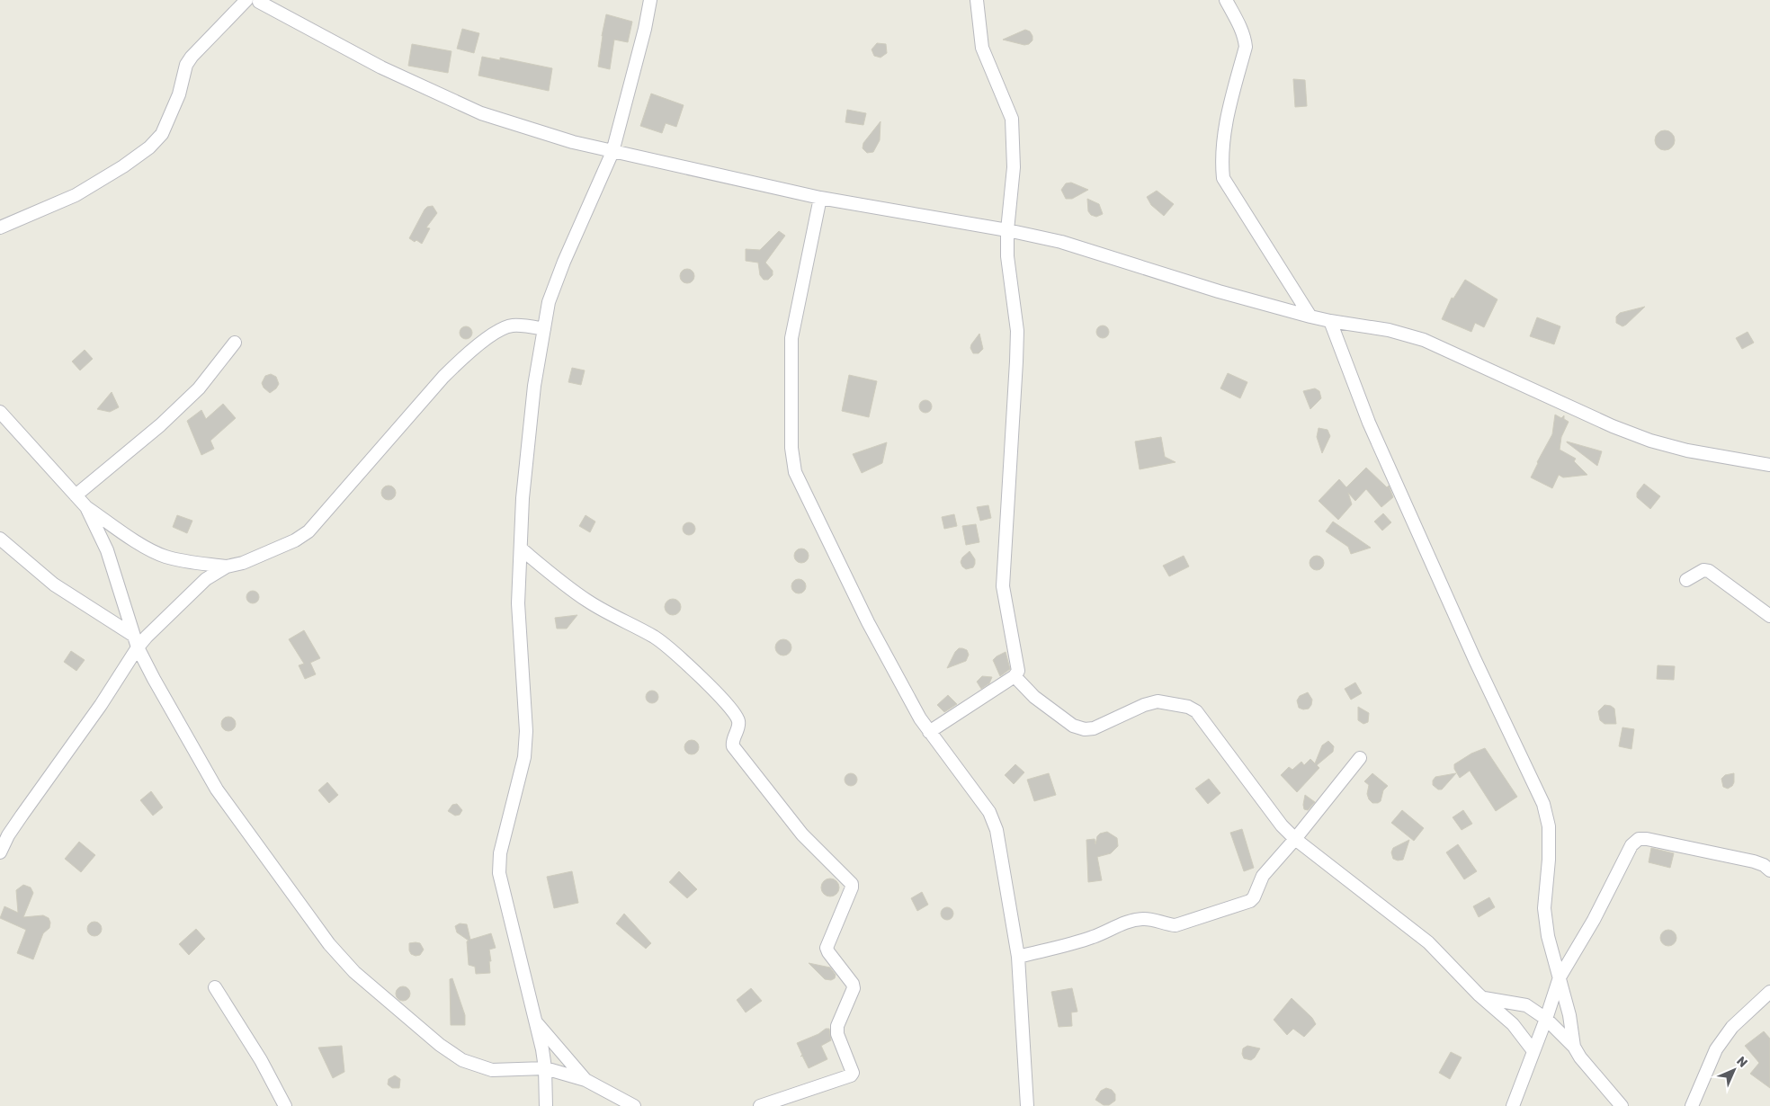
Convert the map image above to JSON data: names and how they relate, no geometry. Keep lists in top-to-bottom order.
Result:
{
  "north": "top right"
}
